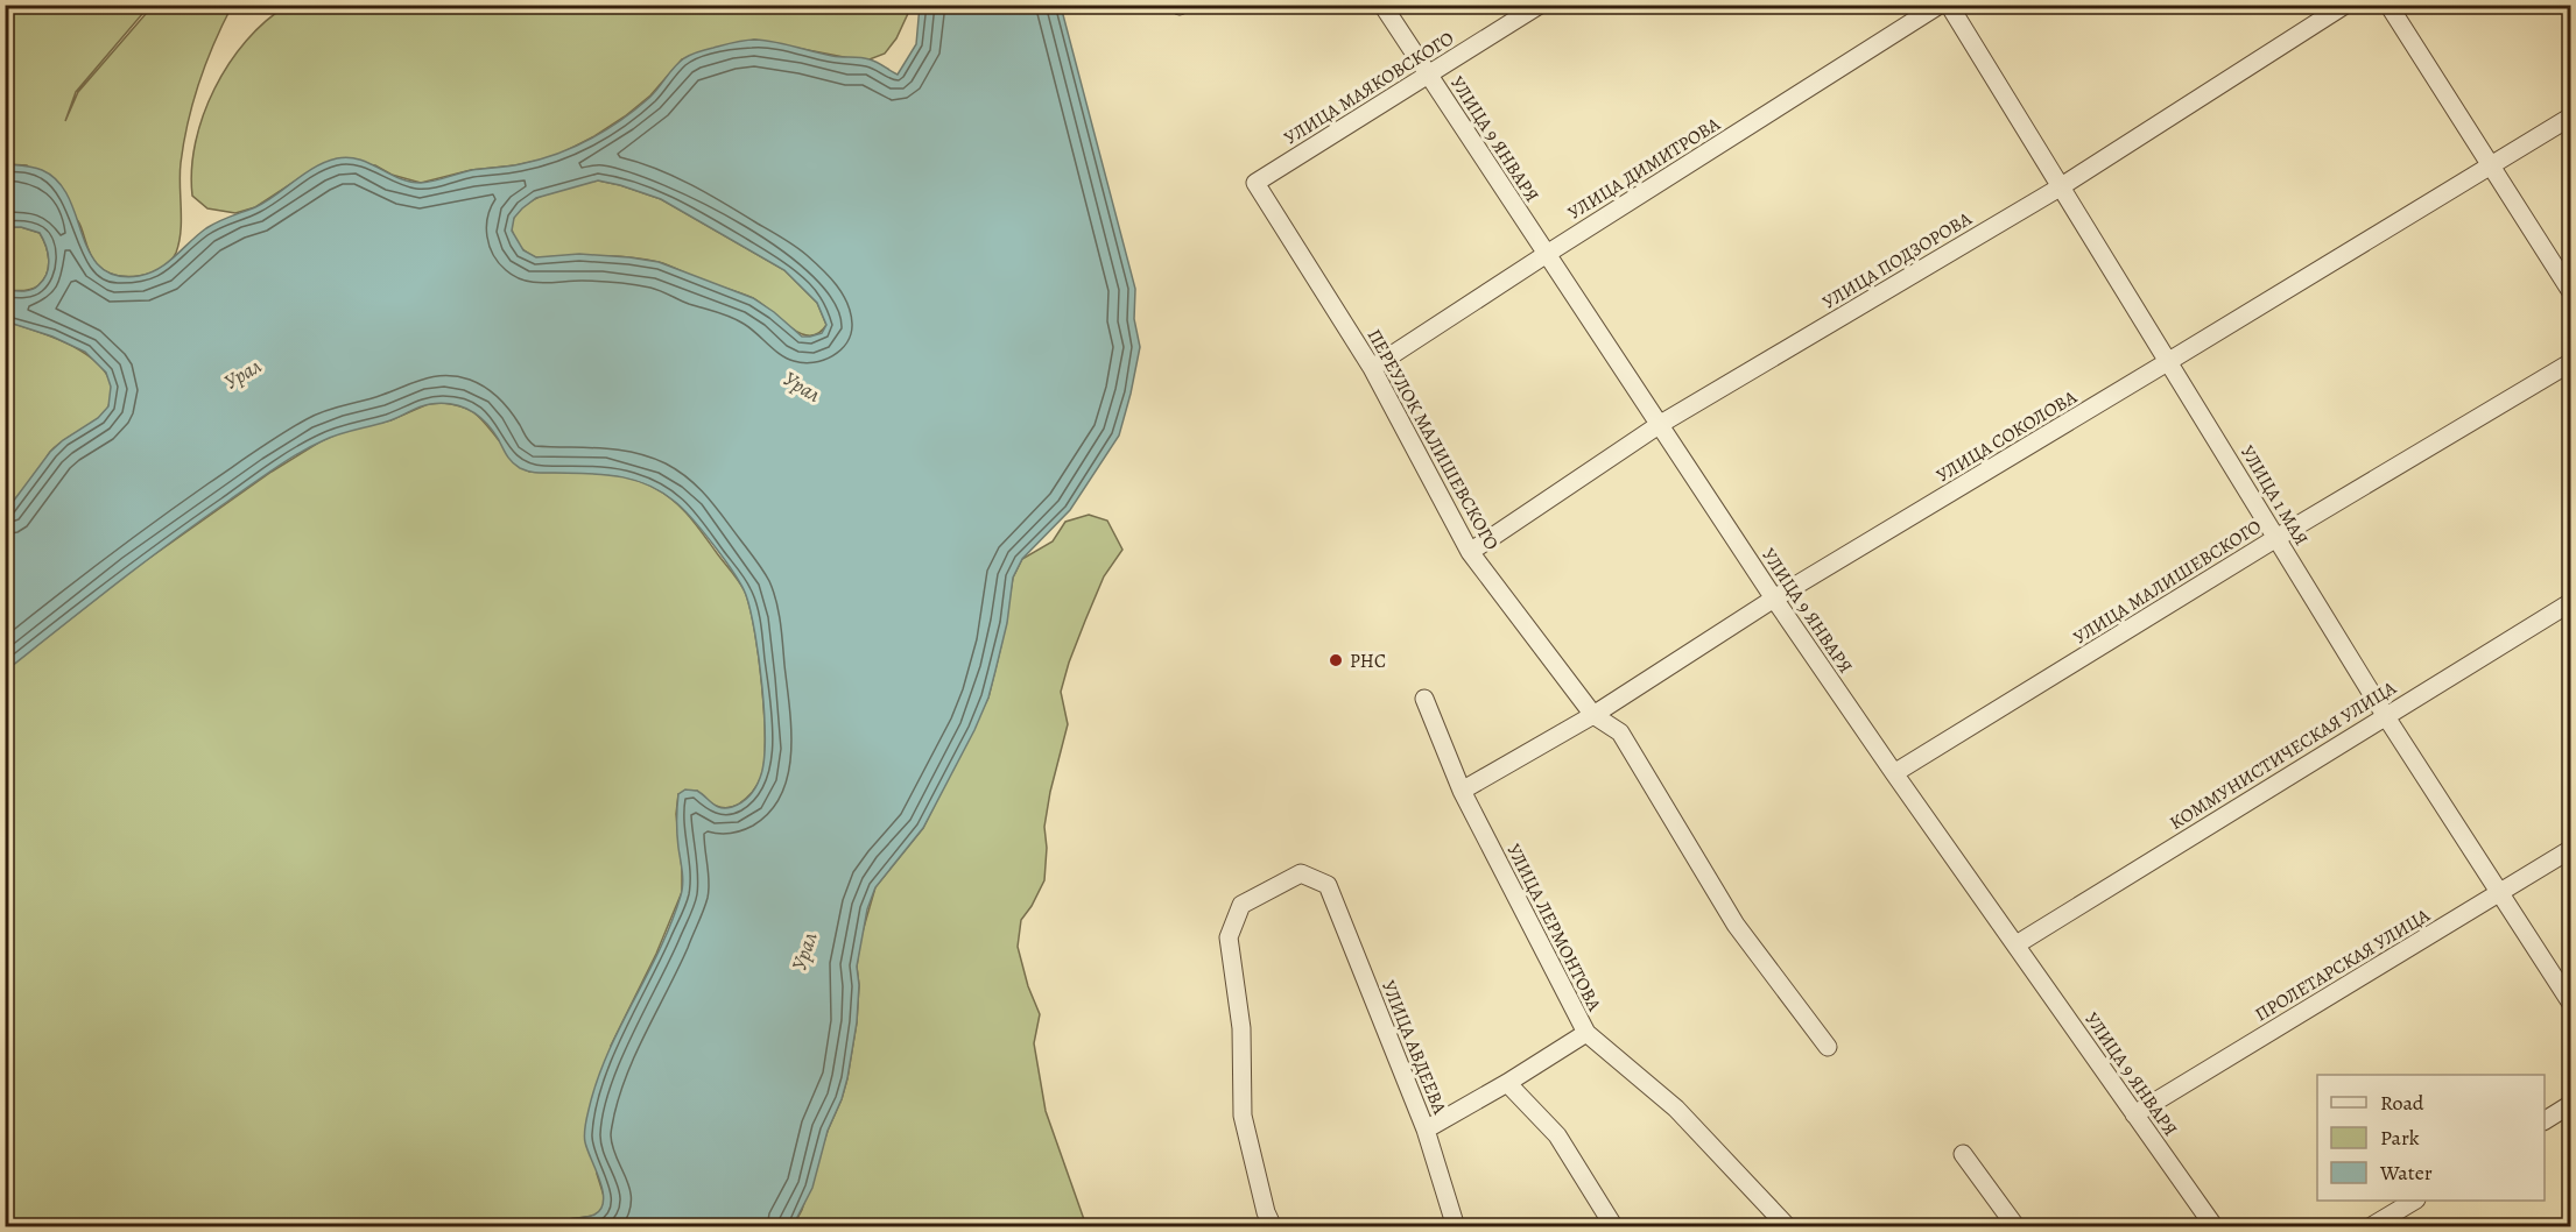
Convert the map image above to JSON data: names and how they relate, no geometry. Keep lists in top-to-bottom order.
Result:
{
  "streets": {
    "street": [
      "УЛИЦА МАЯКОВСКОГО",
      "УЛИЦА 9 ЯНВАРЯ",
      "УЛИЦА ДИМИТРОВА",
      "УЛИЦА ПОДЗОРОВА",
      "УЛИЦА СОКОЛОВА",
      "ПЕРЕУЛОК МАЛИШЕВСКОГО",
      "УЛИЦА 1 МАЯ",
      "УЛИЦА МАЛИШЕВСКОГО",
      "КОММУНИСТИЧЕСКАЯ УЛИЦА",
      "УЛИЦА ЛЕРМОНТОВА",
      "ПРОЛЕТАРСКАЯ УЛИЦА",
      "УЛИЦА АВДЕЕВА"
    ]
  },
  "crossings": [
    ["УЛИЦА МАЯКОВСКОГО", "УЛИЦА 9 ЯНВАРЯ"],
    ["УЛИЦА МАЯКОВСКОГО", "ПЕРЕУЛОК МАЛИШЕВСКОГО"],
    ["УЛИЦА 9 ЯНВАРЯ", "УЛИЦА ДИМИТРОВА"],
    ["УЛИЦА 9 ЯНВАРЯ", "УЛИЦА ПОДЗОРОВА"],
    ["УЛИЦА 9 ЯНВАРЯ", "УЛИЦА СОКОЛОВА"],
    ["УЛИЦА 9 ЯНВАРЯ", "УЛИЦА МАЛИШЕВСКОГО"],
    ["УЛИЦА 9 ЯНВАРЯ", "КОММУНИСТИЧЕСКАЯ УЛИЦА"],
    ["УЛИЦА 9 ЯНВАРЯ", "ПРОЛЕТАРСКАЯ УЛИЦА"],
    ["УЛИЦА ДИМИТРОВА", "ПЕРЕУЛОК МАЛИШЕВСКОГО"],
    ["УЛИЦА ПОДЗОРОВА", "ПЕРЕУЛОК МАЛИШЕВСКОГО"],
    ["УЛИЦА ПОДЗОРОВА", "УЛИЦА 1 МАЯ"],
    ["УЛИЦА СОКОЛОВА", "ПЕРЕУЛОК МАЛИШЕВСКОГО"],
    ["УЛИЦА СОКОЛОВА", "УЛИЦА 1 МАЯ"],
    ["УЛИЦА СОКОЛОВА", "УЛИЦА ЛЕРМОНТОВА"],
    ["УЛИЦА 1 МАЯ", "УЛИЦА МАЛИШЕВСКОГО"],
    ["УЛИЦА 1 МАЯ", "КОММУНИСТИЧЕСКАЯ УЛИЦА"],
    ["УЛИЦА 1 МАЯ", "ПРОЛЕТАРСКАЯ УЛИЦА"]
  ],
  "water": ["Урал"],
  "places": ["РНС"],
  "legend": ["Road", "Park", "Water"]
}
